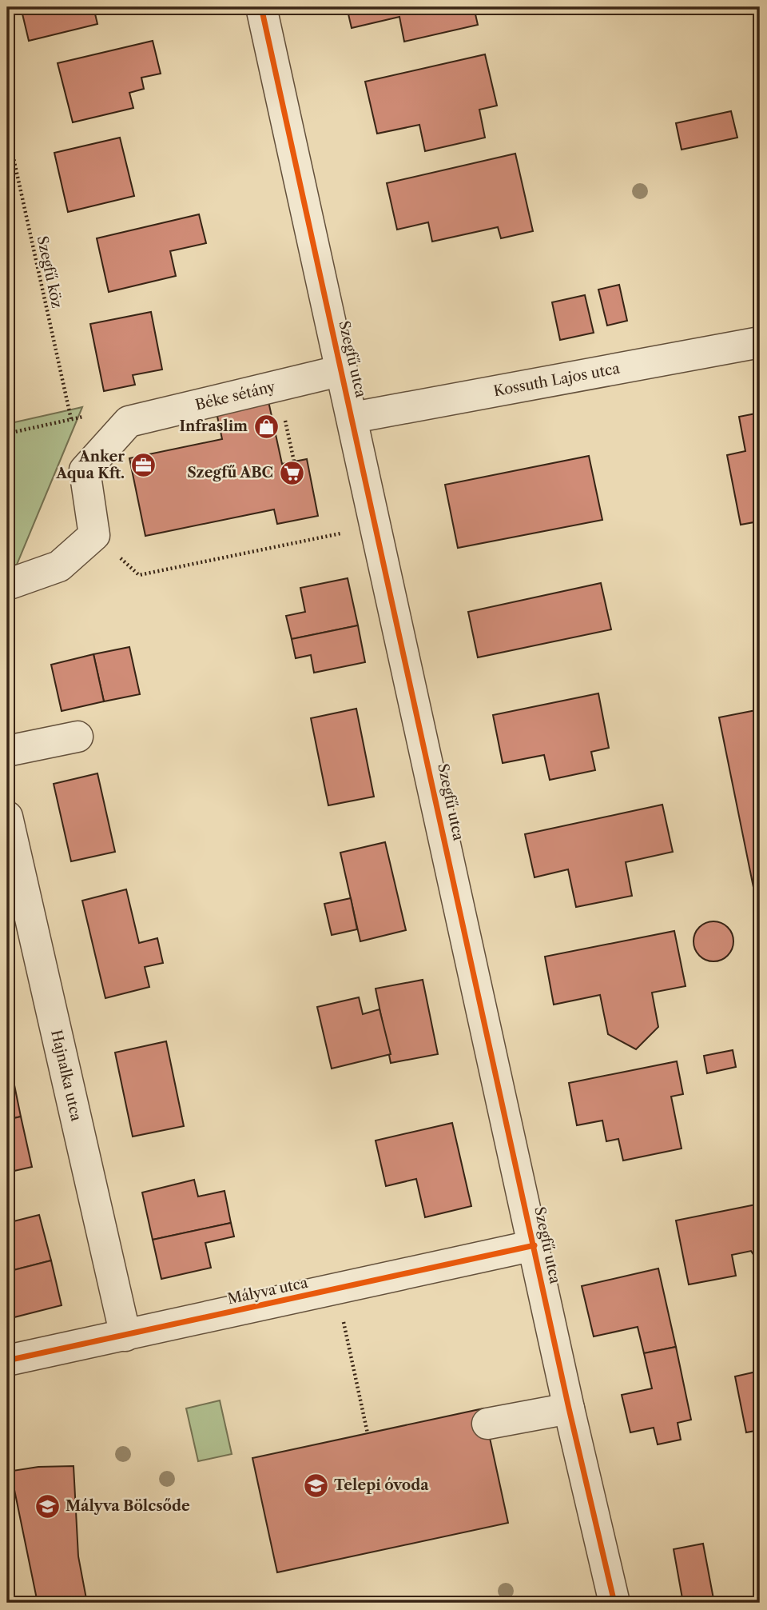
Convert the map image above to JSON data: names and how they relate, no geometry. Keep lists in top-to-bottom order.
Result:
{
  "streets": {
    "street": [
      "Szegfű utca",
      "Kossuth Lajos utca",
      "Béke sétány",
      "Hajnalka utca",
      "Mályva utca"
    ],
    "path": ["Szegfű köz"]
  },
  "crossings": [
    ["Szegfű utca", "Kossuth Lajos utca"],
    ["Szegfű utca", "Béke sétány"],
    ["Szegfű utca", "Mályva utca"],
    ["Hajnalka utca", "Mályva utca"]
  ],
  "places": {
    "shop": ["Infraslim"],
    "office": ["Anker Aqua Kft."],
    "supermarket": ["Szegfű ABC"],
    "school or university": ["Telepi óvoda", "Mályva Bölcsőde"]
  }
}
